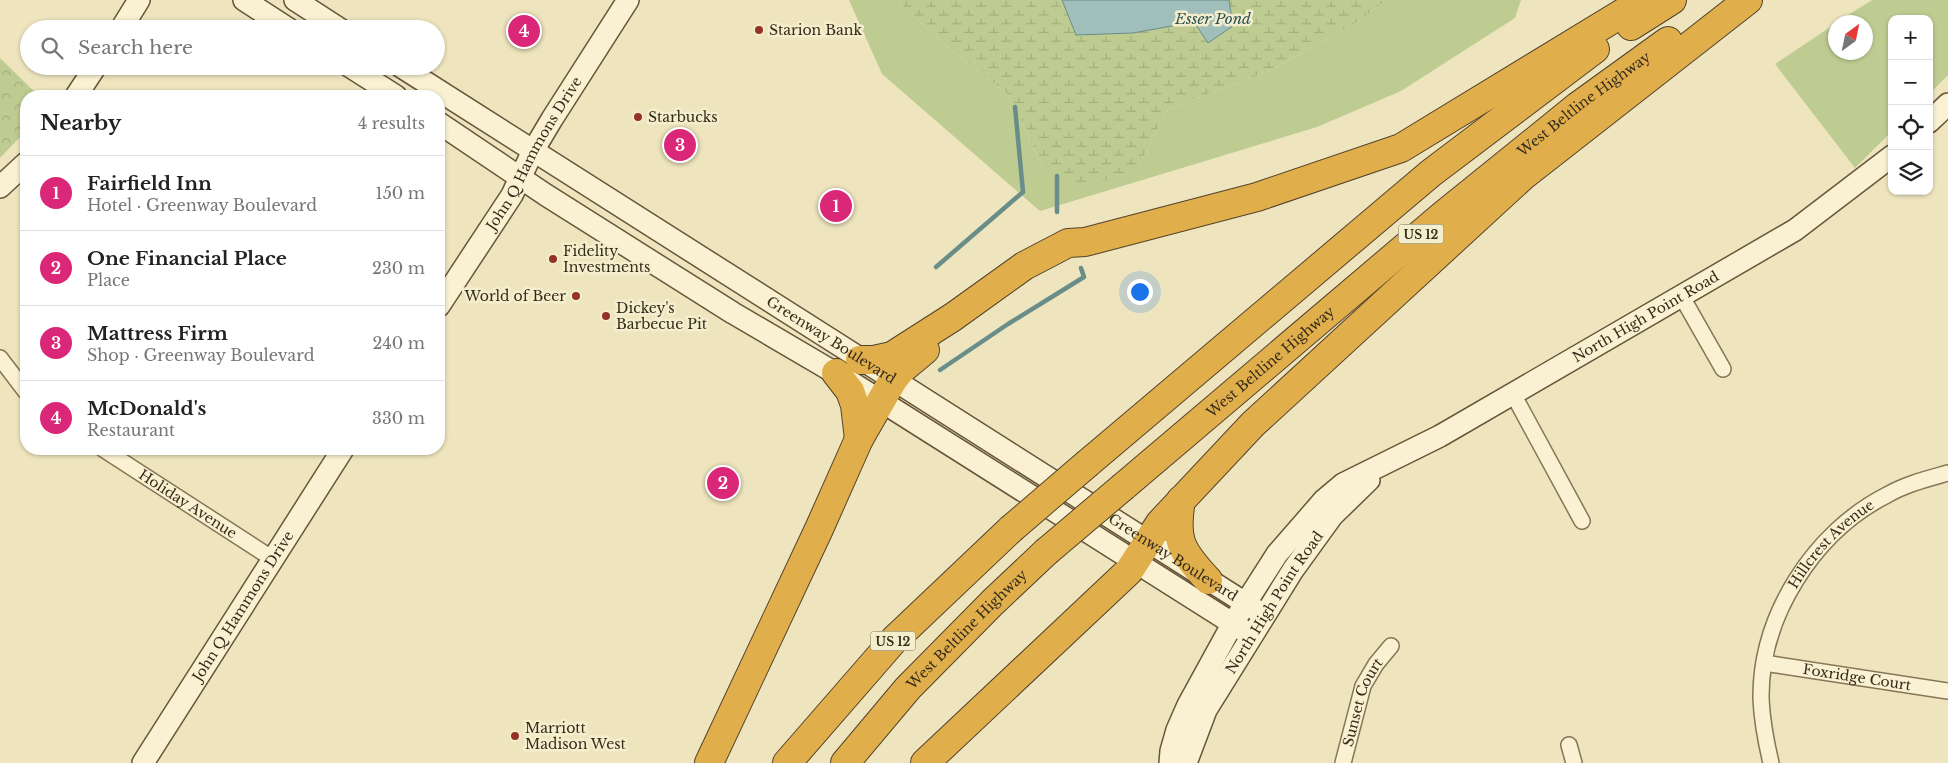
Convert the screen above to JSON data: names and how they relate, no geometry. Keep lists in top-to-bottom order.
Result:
{
  "streets": {
    "highway": ["West Beltline Highway", "US 12"],
    "street": [
      "John Q Hammons Drive",
      "North High Point Road",
      "Greenway Boulevard",
      "Holiday Avenue",
      "Hillcrest Avenue",
      "Foxridge Court",
      "Sunset Court"
    ]
  },
  "crossings": [
    ["John Q Hammons Drive", "Greenway Boulevard"],
    ["John Q Hammons Drive", "Holiday Avenue"],
    ["North High Point Road", "Greenway Boulevard"],
    ["Hillcrest Avenue", "Foxridge Court"]
  ],
  "water": ["Esser Pond"],
  "places": [
    "Starion Bank",
    "Starbucks",
    "Fidelity Investments",
    "World of Beer",
    "Dickey's Barbecue Pit",
    "Marriott Madison West"
  ],
  "north": "top right",
  "page": {
    "pins": [
      "4",
      "3",
      "1",
      "2"
    ],
    "map_buttons": ["+", "−"],
    "search": "Search here",
    "heading": ["Nearby", "4 results"],
    "list": [
      {
        "mark": "1",
        "name": "Fairfield Inn",
        "note": "Hotel · Greenway Boulevard",
        "value": "150 m"
      },
      {
        "mark": "2",
        "name": "One Financial Place",
        "note": "Place",
        "value": "230 m"
      },
      {
        "mark": "3",
        "name": "Mattress Firm",
        "note": "Shop · Greenway Boulevard",
        "value": "240 m"
      },
      {
        "mark": "4",
        "name": "McDonald's",
        "note": "Restaurant",
        "value": "330 m"
      }
    ]
  }
}
